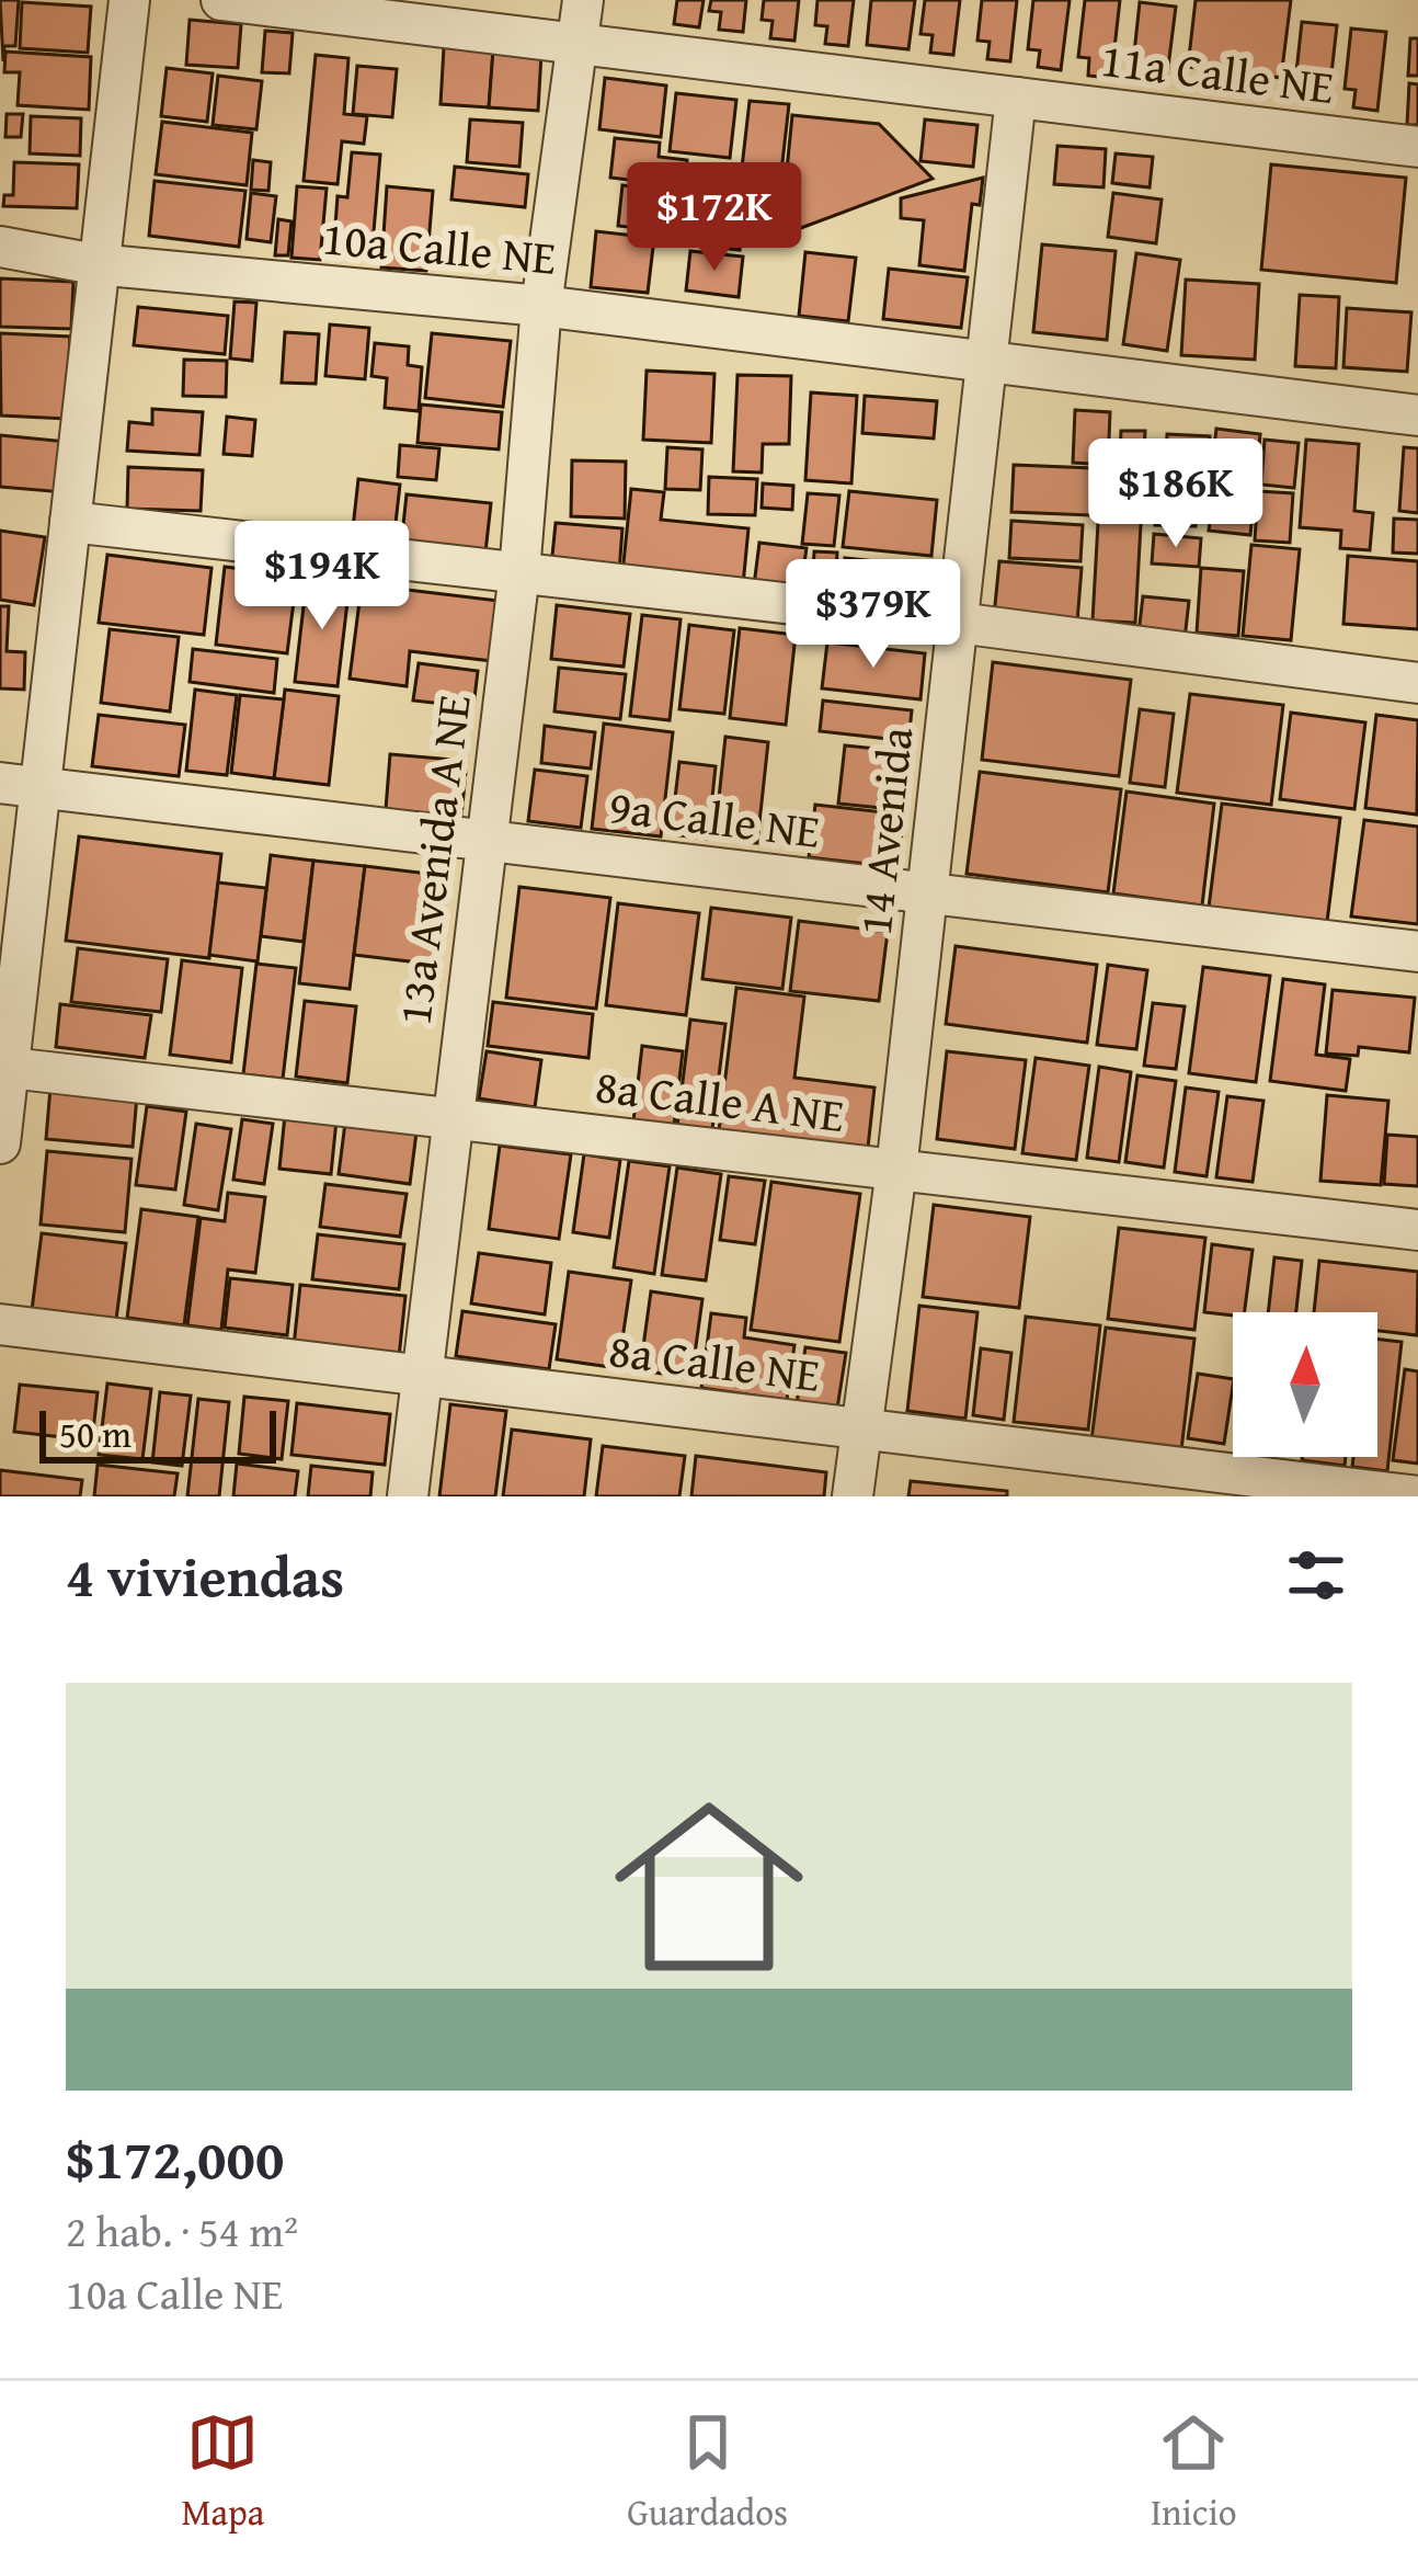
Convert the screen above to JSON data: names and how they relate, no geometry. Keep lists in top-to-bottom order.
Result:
{
  "streets": {
    "street": [
      "11a Calle NE",
      "10a Calle NE",
      "9a Calle NE",
      "14 Avenida",
      "13a Avenida A NE",
      "8a Calle A NE",
      "8a Calle NE"
    ]
  },
  "crossings": [
    ["11a Calle NE", "14 Avenida"],
    ["11a Calle NE", "13a Avenida A NE"],
    ["10a Calle NE", "14 Avenida"],
    ["10a Calle NE", "13a Avenida A NE"],
    ["9a Calle NE", "14 Avenida"],
    ["9a Calle NE", "13a Avenida A NE"],
    ["14 Avenida", "8a Calle A NE"],
    ["14 Avenida", "8a Calle NE"],
    ["13a Avenida A NE", "8a Calle A NE"],
    ["13a Avenida A NE", "8a Calle NE"]
  ],
  "scale_bar": "50 m",
  "north": "top",
  "page": {
    "price": [
      "$172K",
      "$186K",
      "$194K",
      "$379K"
    ],
    "scale": "50 m",
    "heading": "4 viviendas",
    "list": [
      {
        "name": "$172,000",
        "note": "2 hab. · 54 m² · 10a Calle NE"
      }
    ],
    "tabs": ["Mapa", "Guardados", "Inicio"]
  }
}
